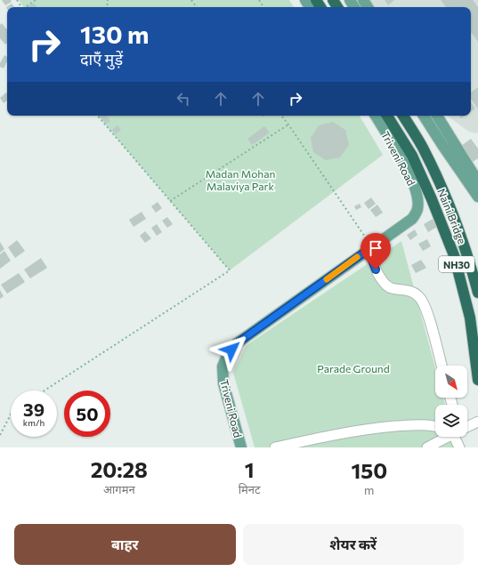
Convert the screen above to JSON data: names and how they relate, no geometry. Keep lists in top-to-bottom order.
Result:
{
  "streets": {
    "highway": ["Naini Bridge", "NH30"],
    "main road": ["Triveni Road"]
  },
  "parks": ["Madan Mohan Malaviya Park", "Parade Ground"],
  "north": "bottom right",
  "page": {
    "turn": ["130 m", "दाएँ मुड़ें"],
    "speed": "39 km/h",
    "limit": "50",
    "eta": [
      "20:28",
      "आगमन",
      "1",
      "मिनट",
      "150",
      "m"
    ],
    "buttons": ["बाहर", "शेयर करें"]
  }
}
